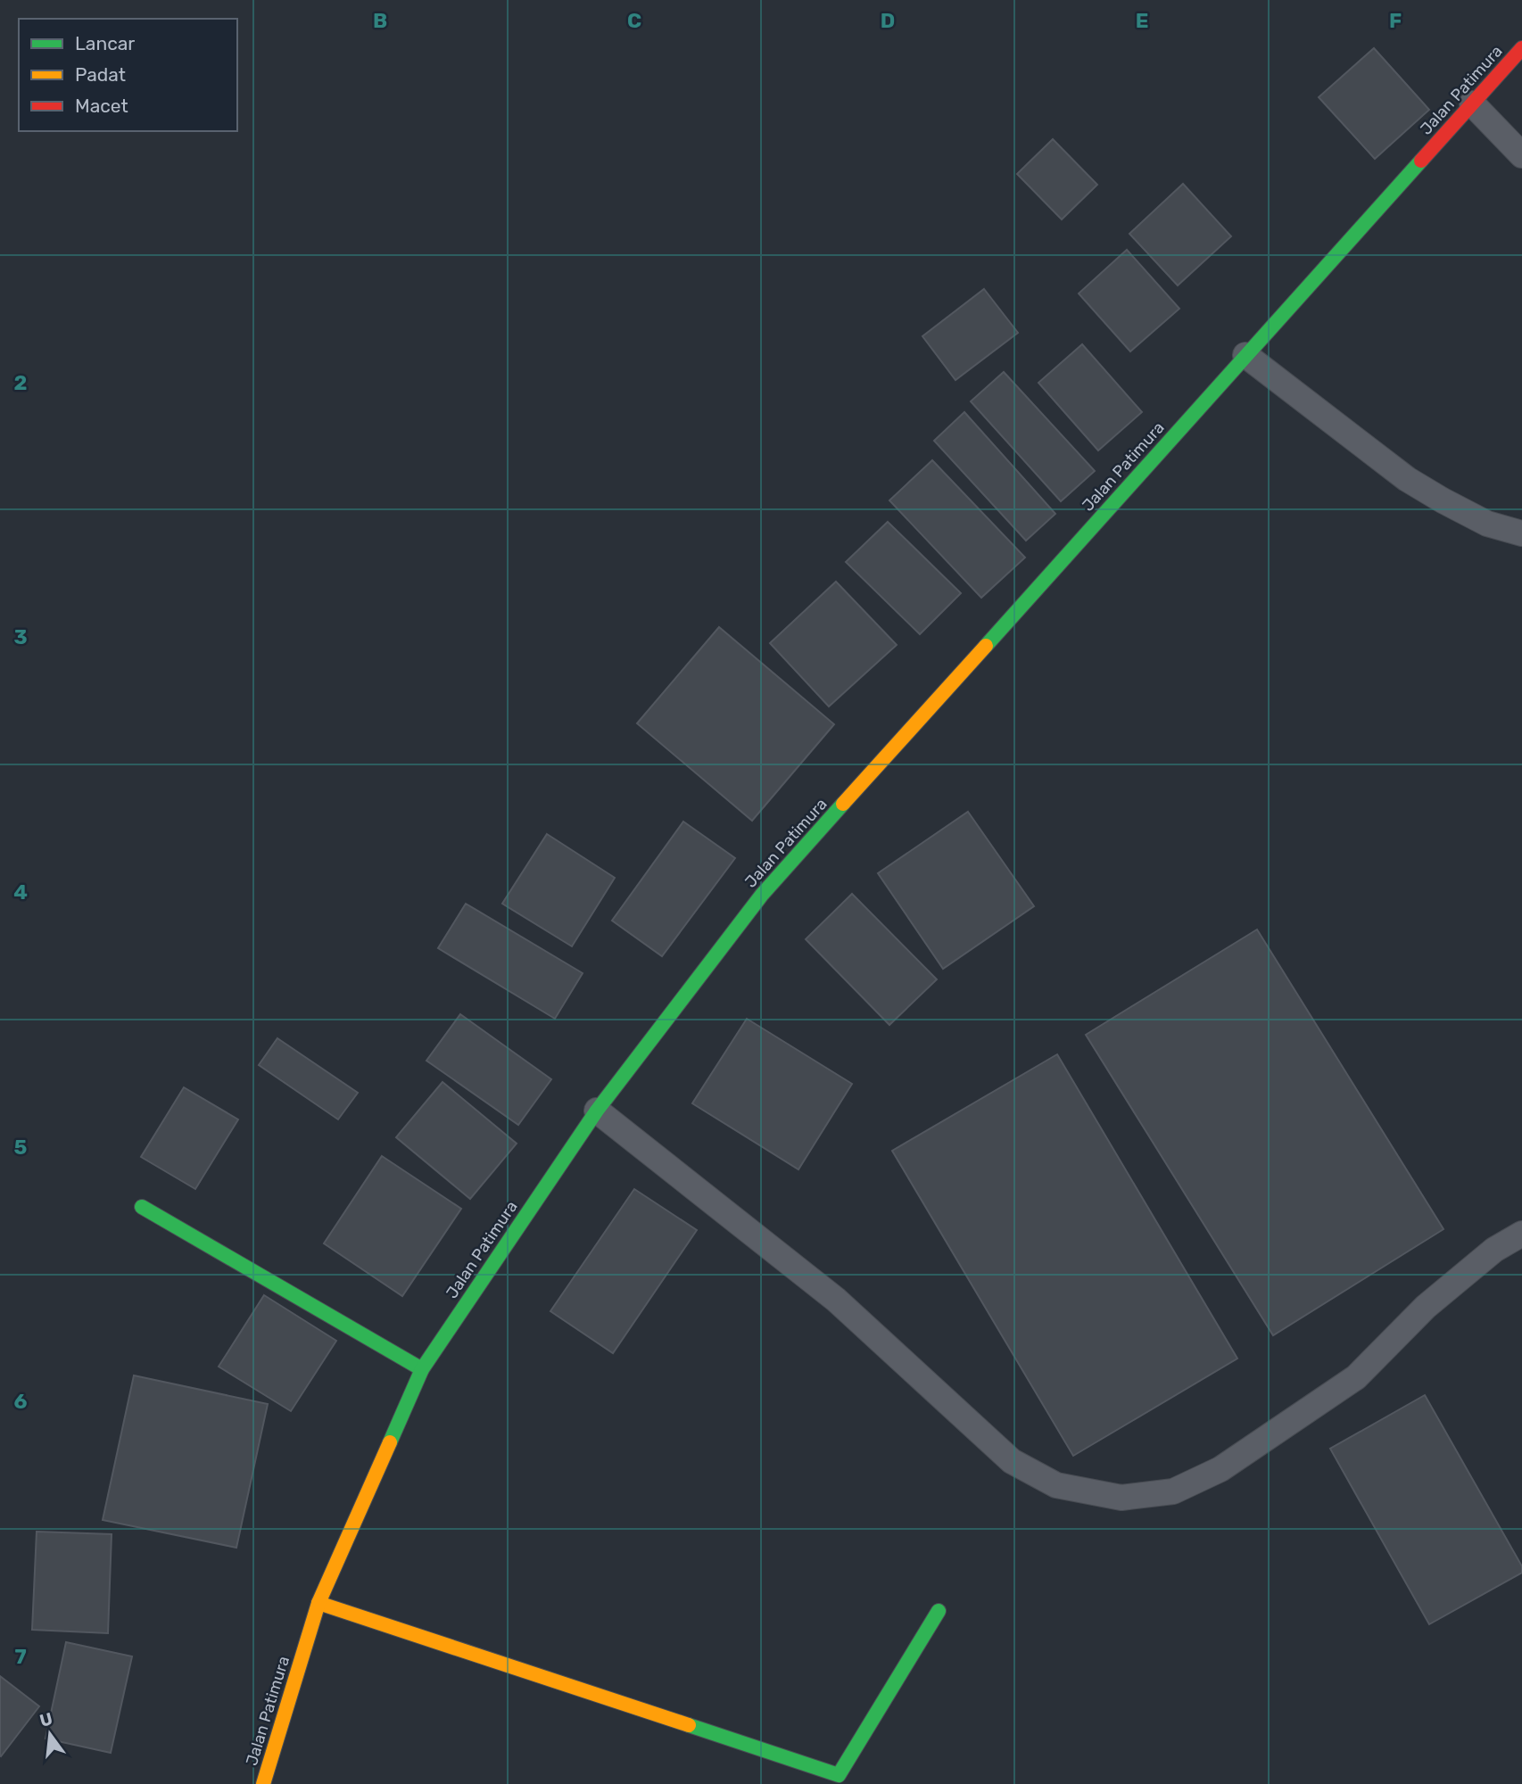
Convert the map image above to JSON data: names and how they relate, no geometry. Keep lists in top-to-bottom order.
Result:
{
  "streets": {
    "main road": ["Jalan Patimura"]
  },
  "legend": ["Lancar", "Padat", "Macet"],
  "north": "top",
  "grid": {
    "columns": [
      "B",
      "C",
      "D",
      "E",
      "F"
    ],
    "rows": [
      "2",
      "3",
      "4",
      "5",
      "6",
      "7"
    ]
  }
}
